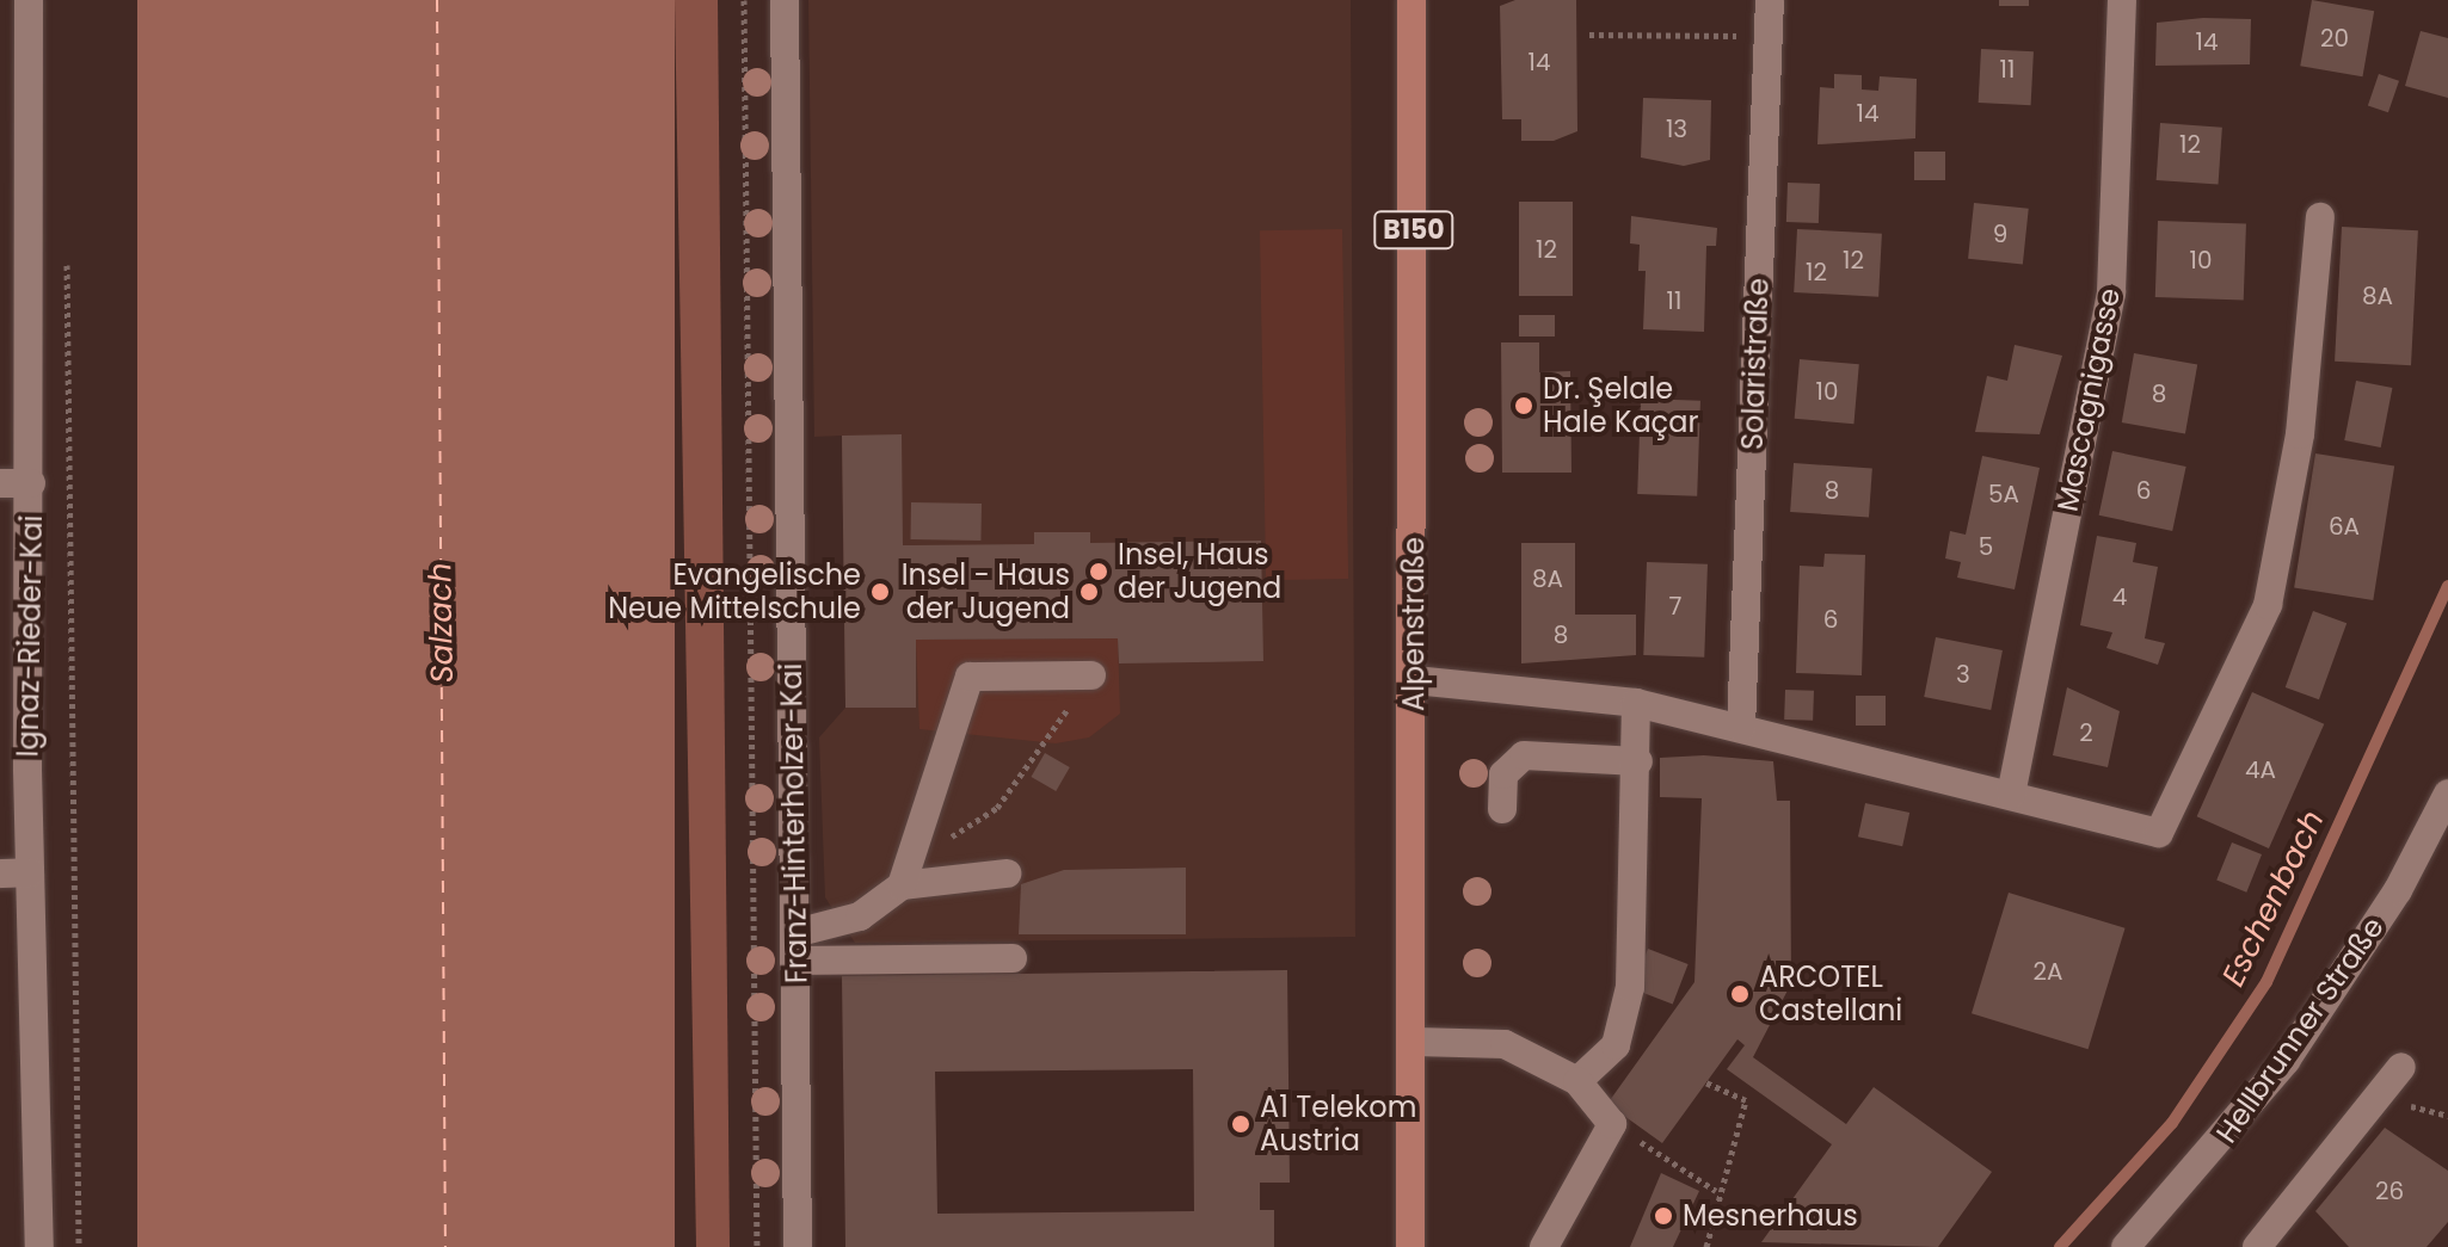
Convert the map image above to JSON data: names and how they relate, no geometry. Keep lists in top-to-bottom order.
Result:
{
  "streets": {
    "main road": ["B150", "Alpenstraße"],
    "street": [
      "Solaristraße",
      "Mascagnigasse",
      "Ignaz-Rieder-Kai",
      "Franz-Hinterholzer-Kai",
      "Hellbrunner Straße"
    ]
  },
  "water": ["Salzach", "Eschenbach"],
  "places": [
    "Dr. Şelale Hale Kaçar",
    "Insel, Haus der Jugend",
    "Evangelische Neue Mittelschule",
    "Insel - Haus der Jugend",
    "ARCOTEL Castellani",
    "A1 Telekom Austria",
    "Mesnerhaus"
  ],
  "house_numbers": [
    "20",
    "14",
    "14",
    "11",
    "14",
    "13",
    "12",
    "9",
    "12",
    "12",
    "10",
    "12",
    "8A",
    "11",
    "10",
    "8",
    "8",
    "6",
    "5A",
    "6A",
    "5",
    "8A",
    "4",
    "7",
    "6",
    "8",
    "3",
    "2",
    "4A",
    "2A",
    "26"
  ]
}
